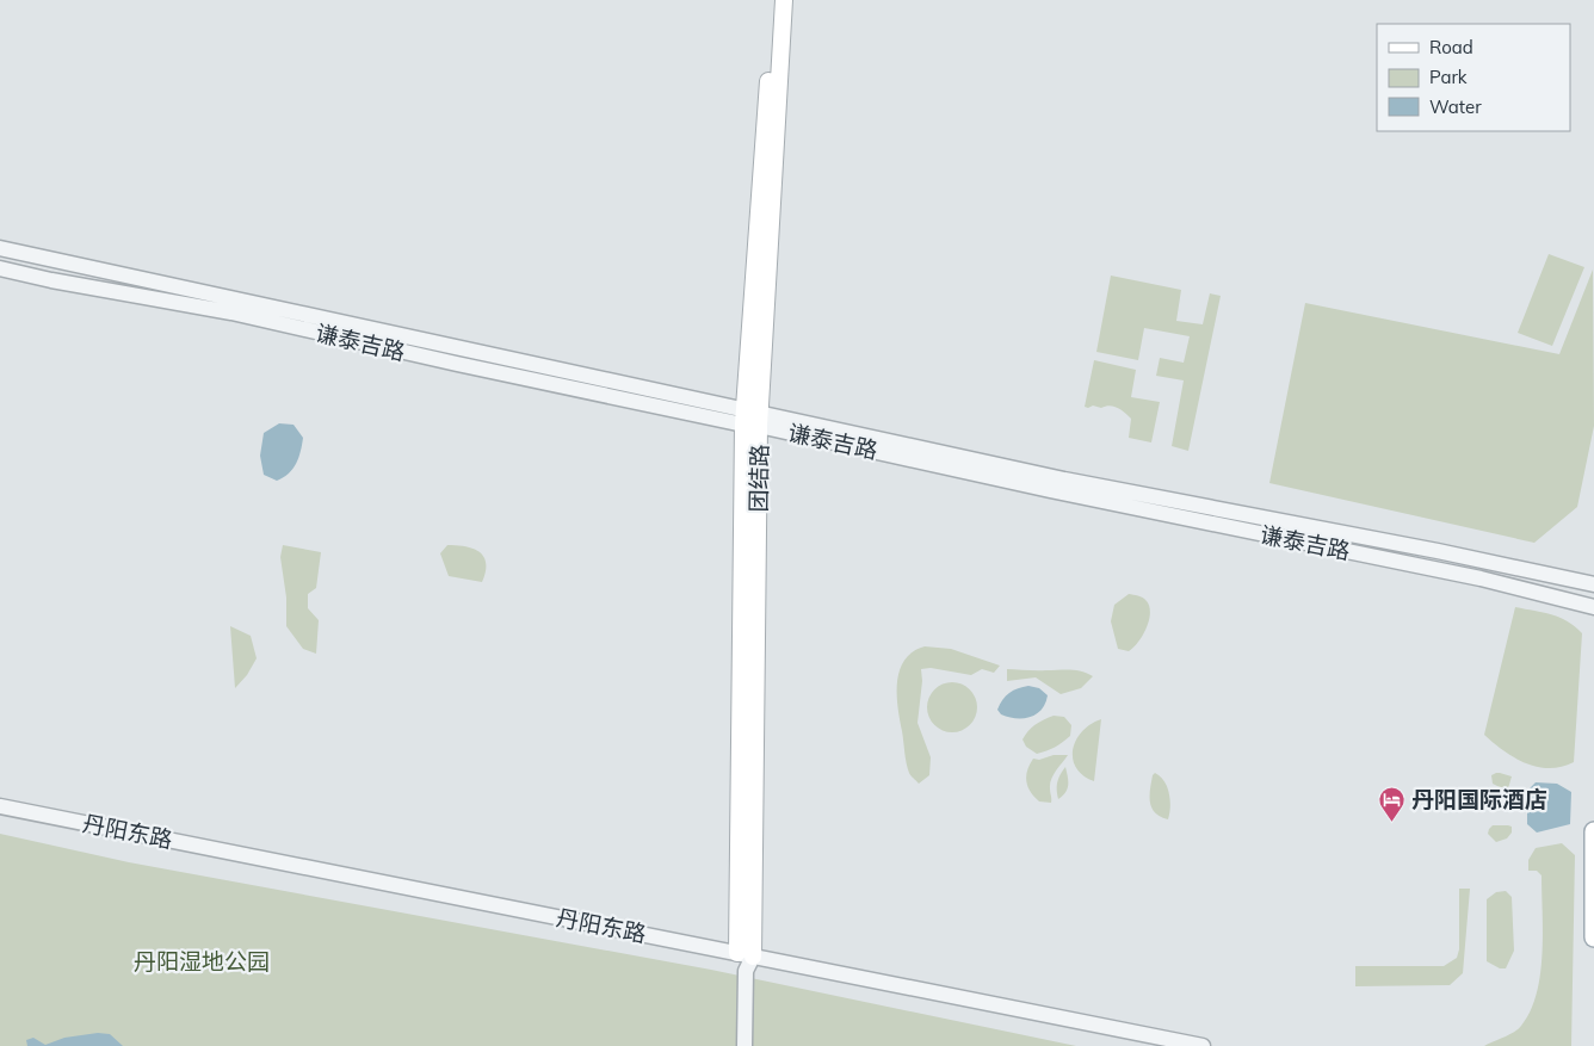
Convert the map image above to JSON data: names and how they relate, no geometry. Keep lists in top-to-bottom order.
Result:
{
  "streets": {
    "main road": ["团结路"],
    "street": ["谦泰吉路", "丹阳东路"]
  },
  "crossings": [
    ["谦泰吉路", "团结路"],
    ["团结路", "丹阳东路"]
  ],
  "parks": ["丹阳湿地公园"],
  "places": {
    "hotel": ["丹阳国际酒店"]
  },
  "legend": ["Road", "Park", "Water"]
}
